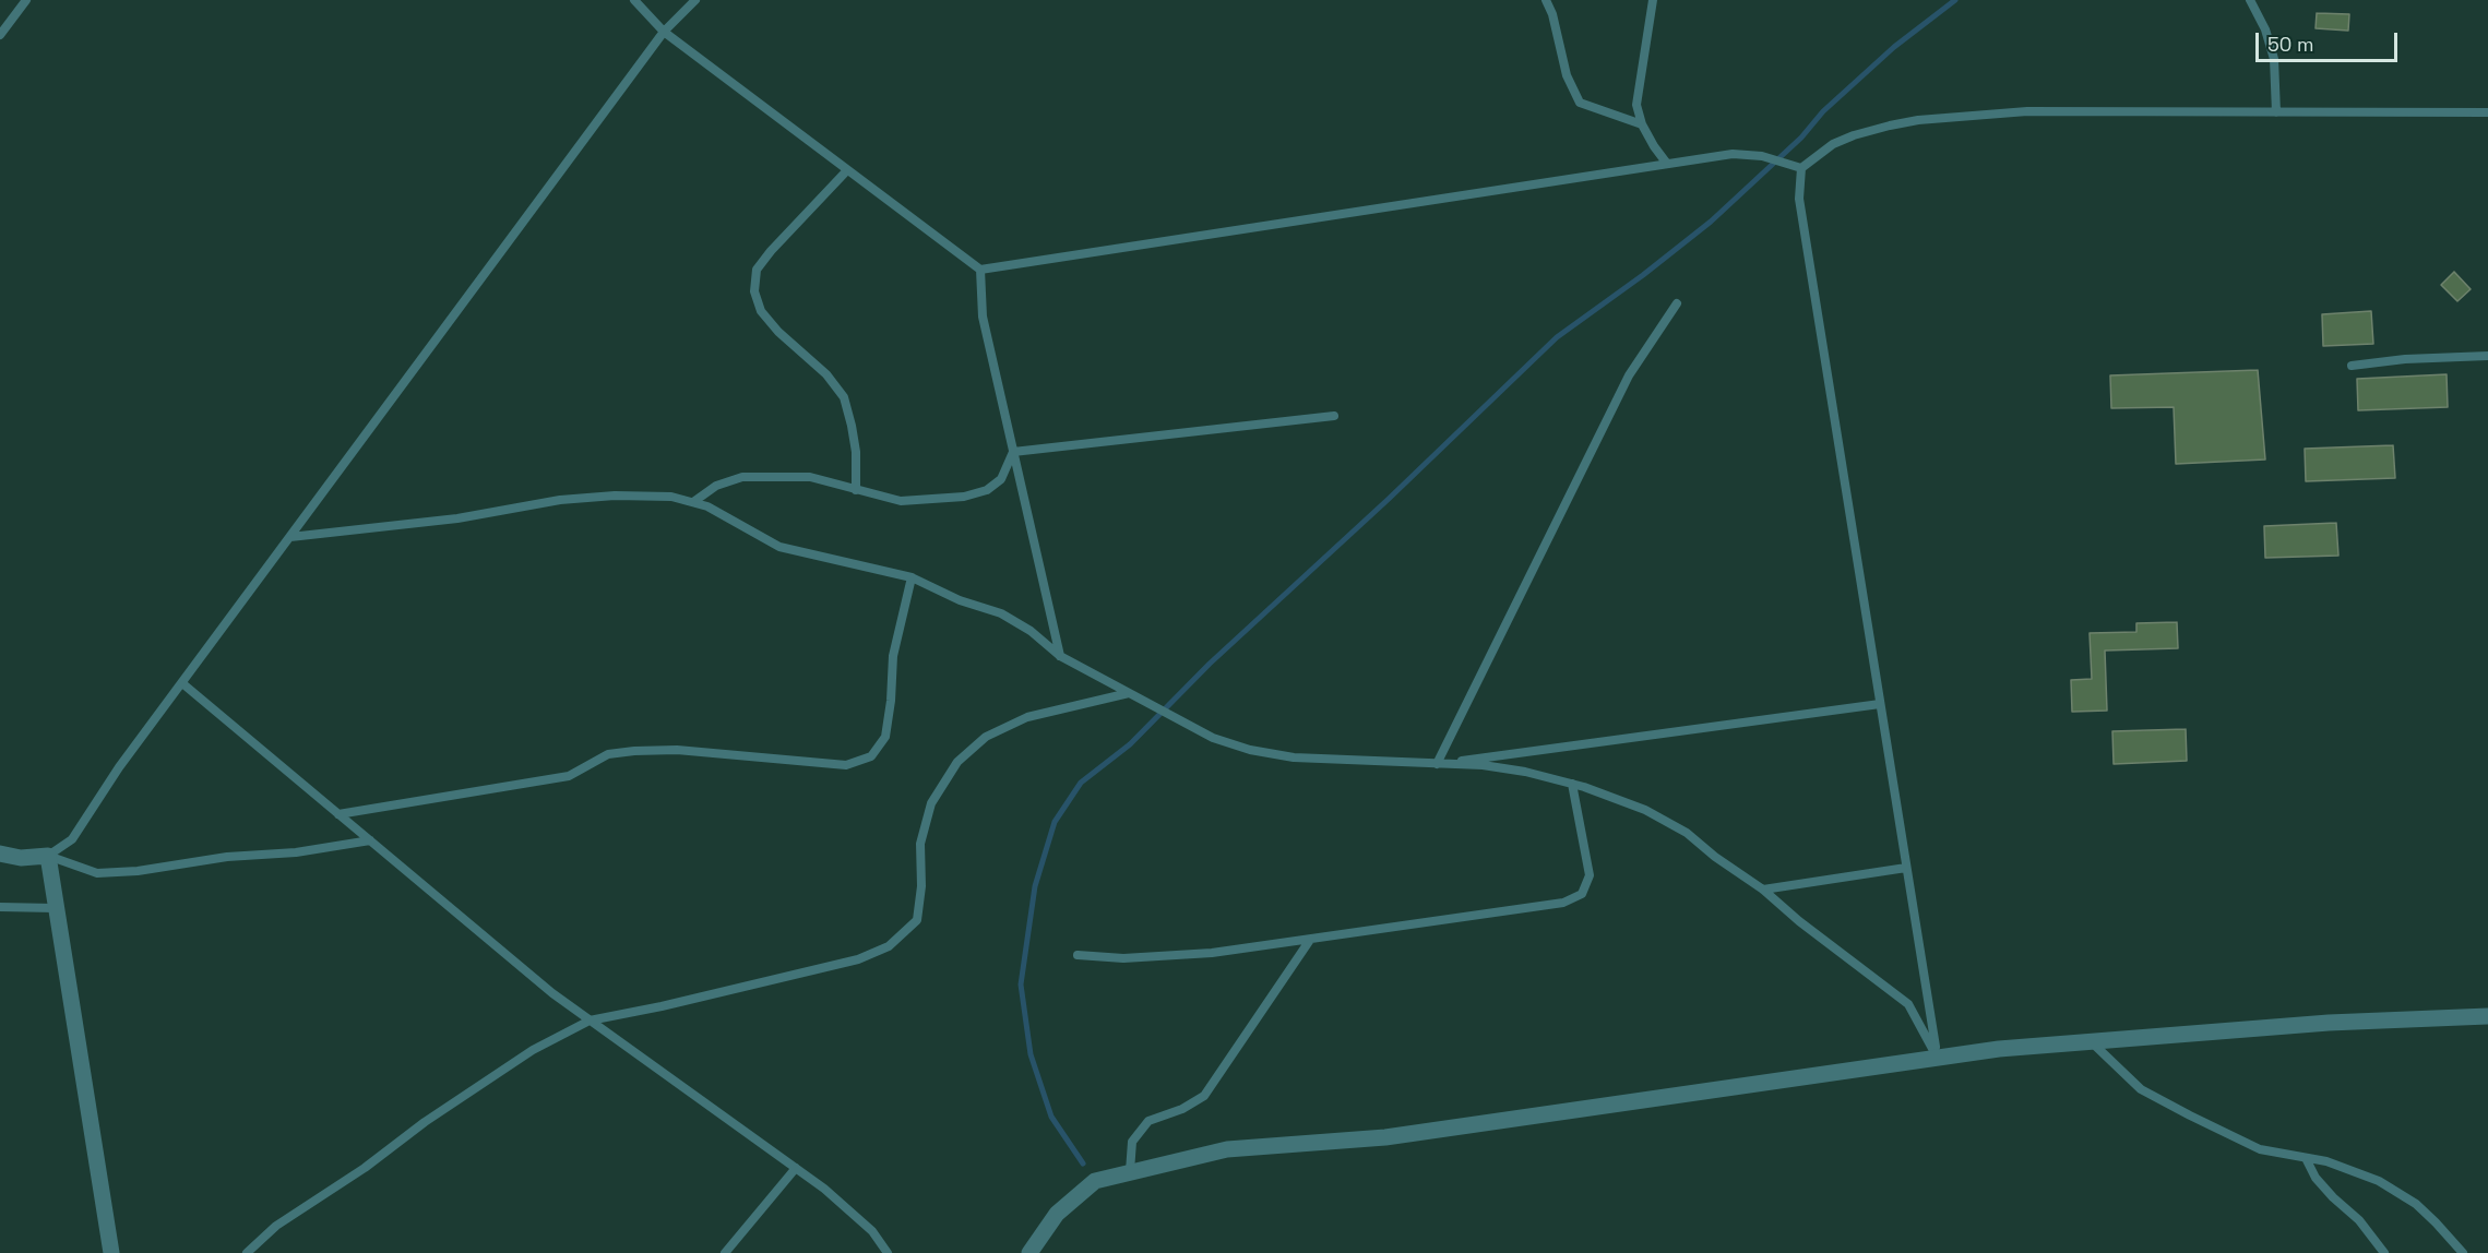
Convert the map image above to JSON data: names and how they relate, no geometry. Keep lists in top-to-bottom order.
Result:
{
  "scale_bar": "50 m"
}
